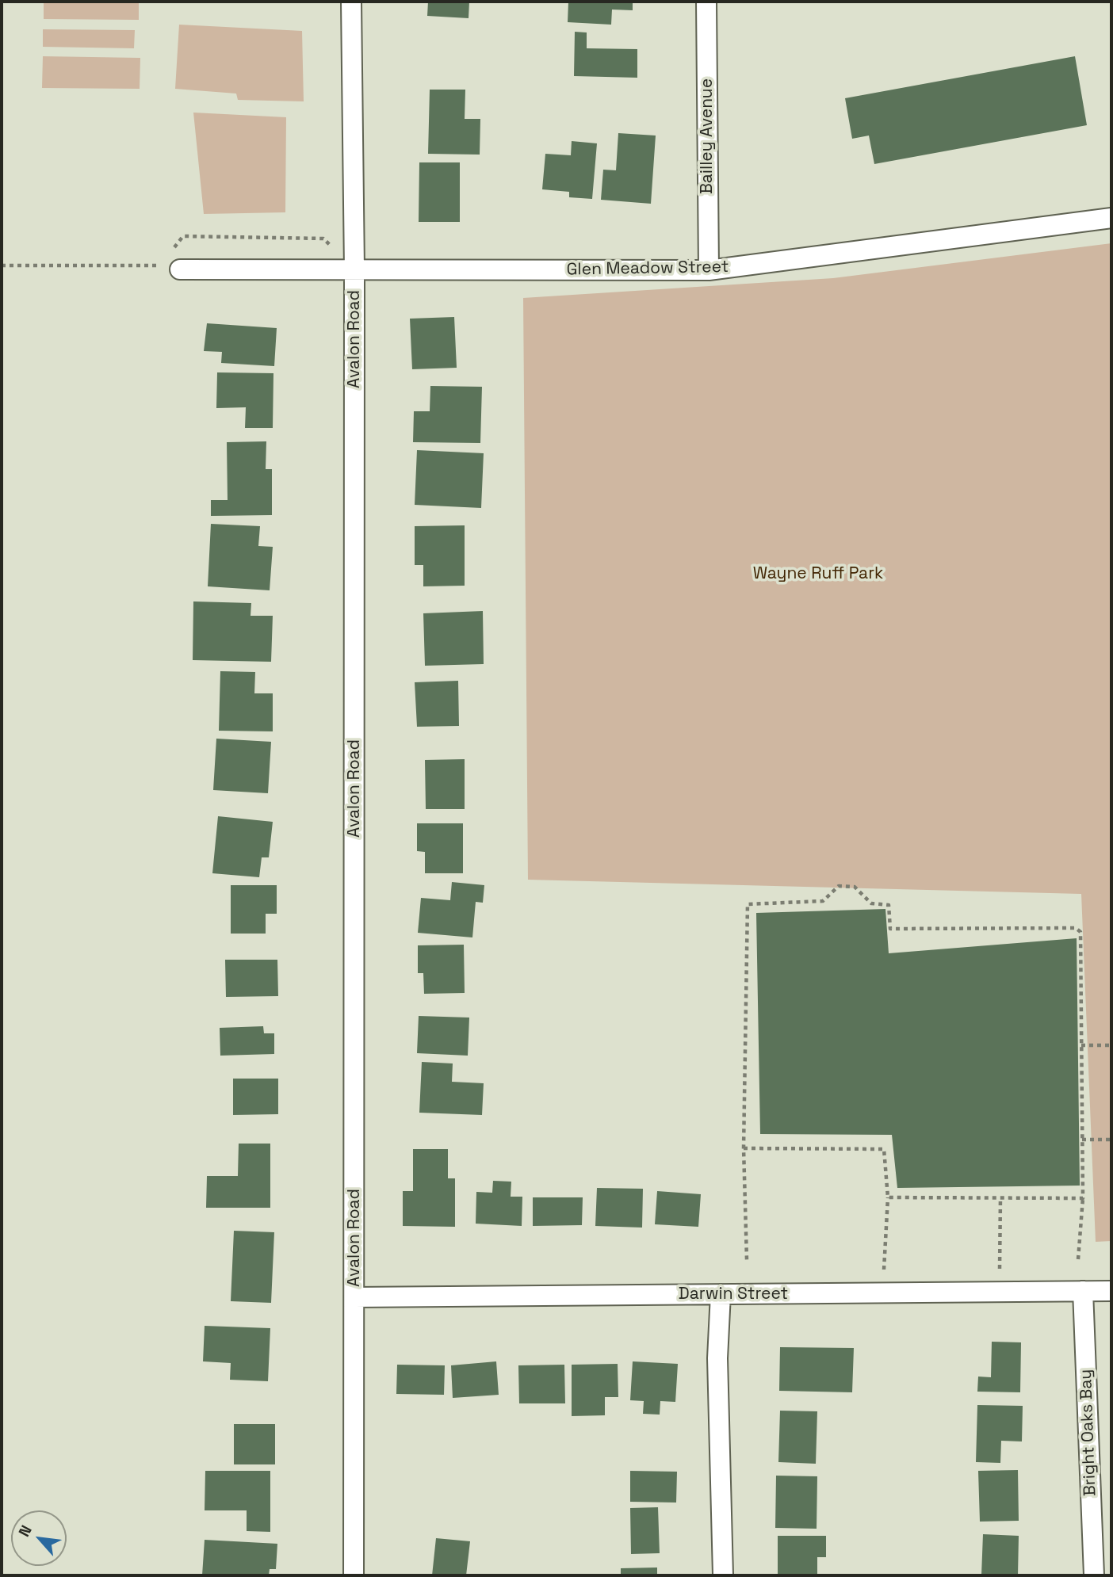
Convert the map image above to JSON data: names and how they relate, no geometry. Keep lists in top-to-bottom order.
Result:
{
  "streets": {
    "street": [
      "Bailley Avenue",
      "Glen Meadow Street",
      "Avalon Road",
      "Darwin Street",
      "Bright Oaks Bay"
    ]
  },
  "crossings": [
    ["Bailley Avenue", "Glen Meadow Street"],
    ["Glen Meadow Street", "Avalon Road"],
    ["Avalon Road", "Darwin Street"],
    ["Darwin Street", "Bright Oaks Bay"]
  ],
  "parks": ["Wayne Ruff Park"],
  "north": "top left"
}
